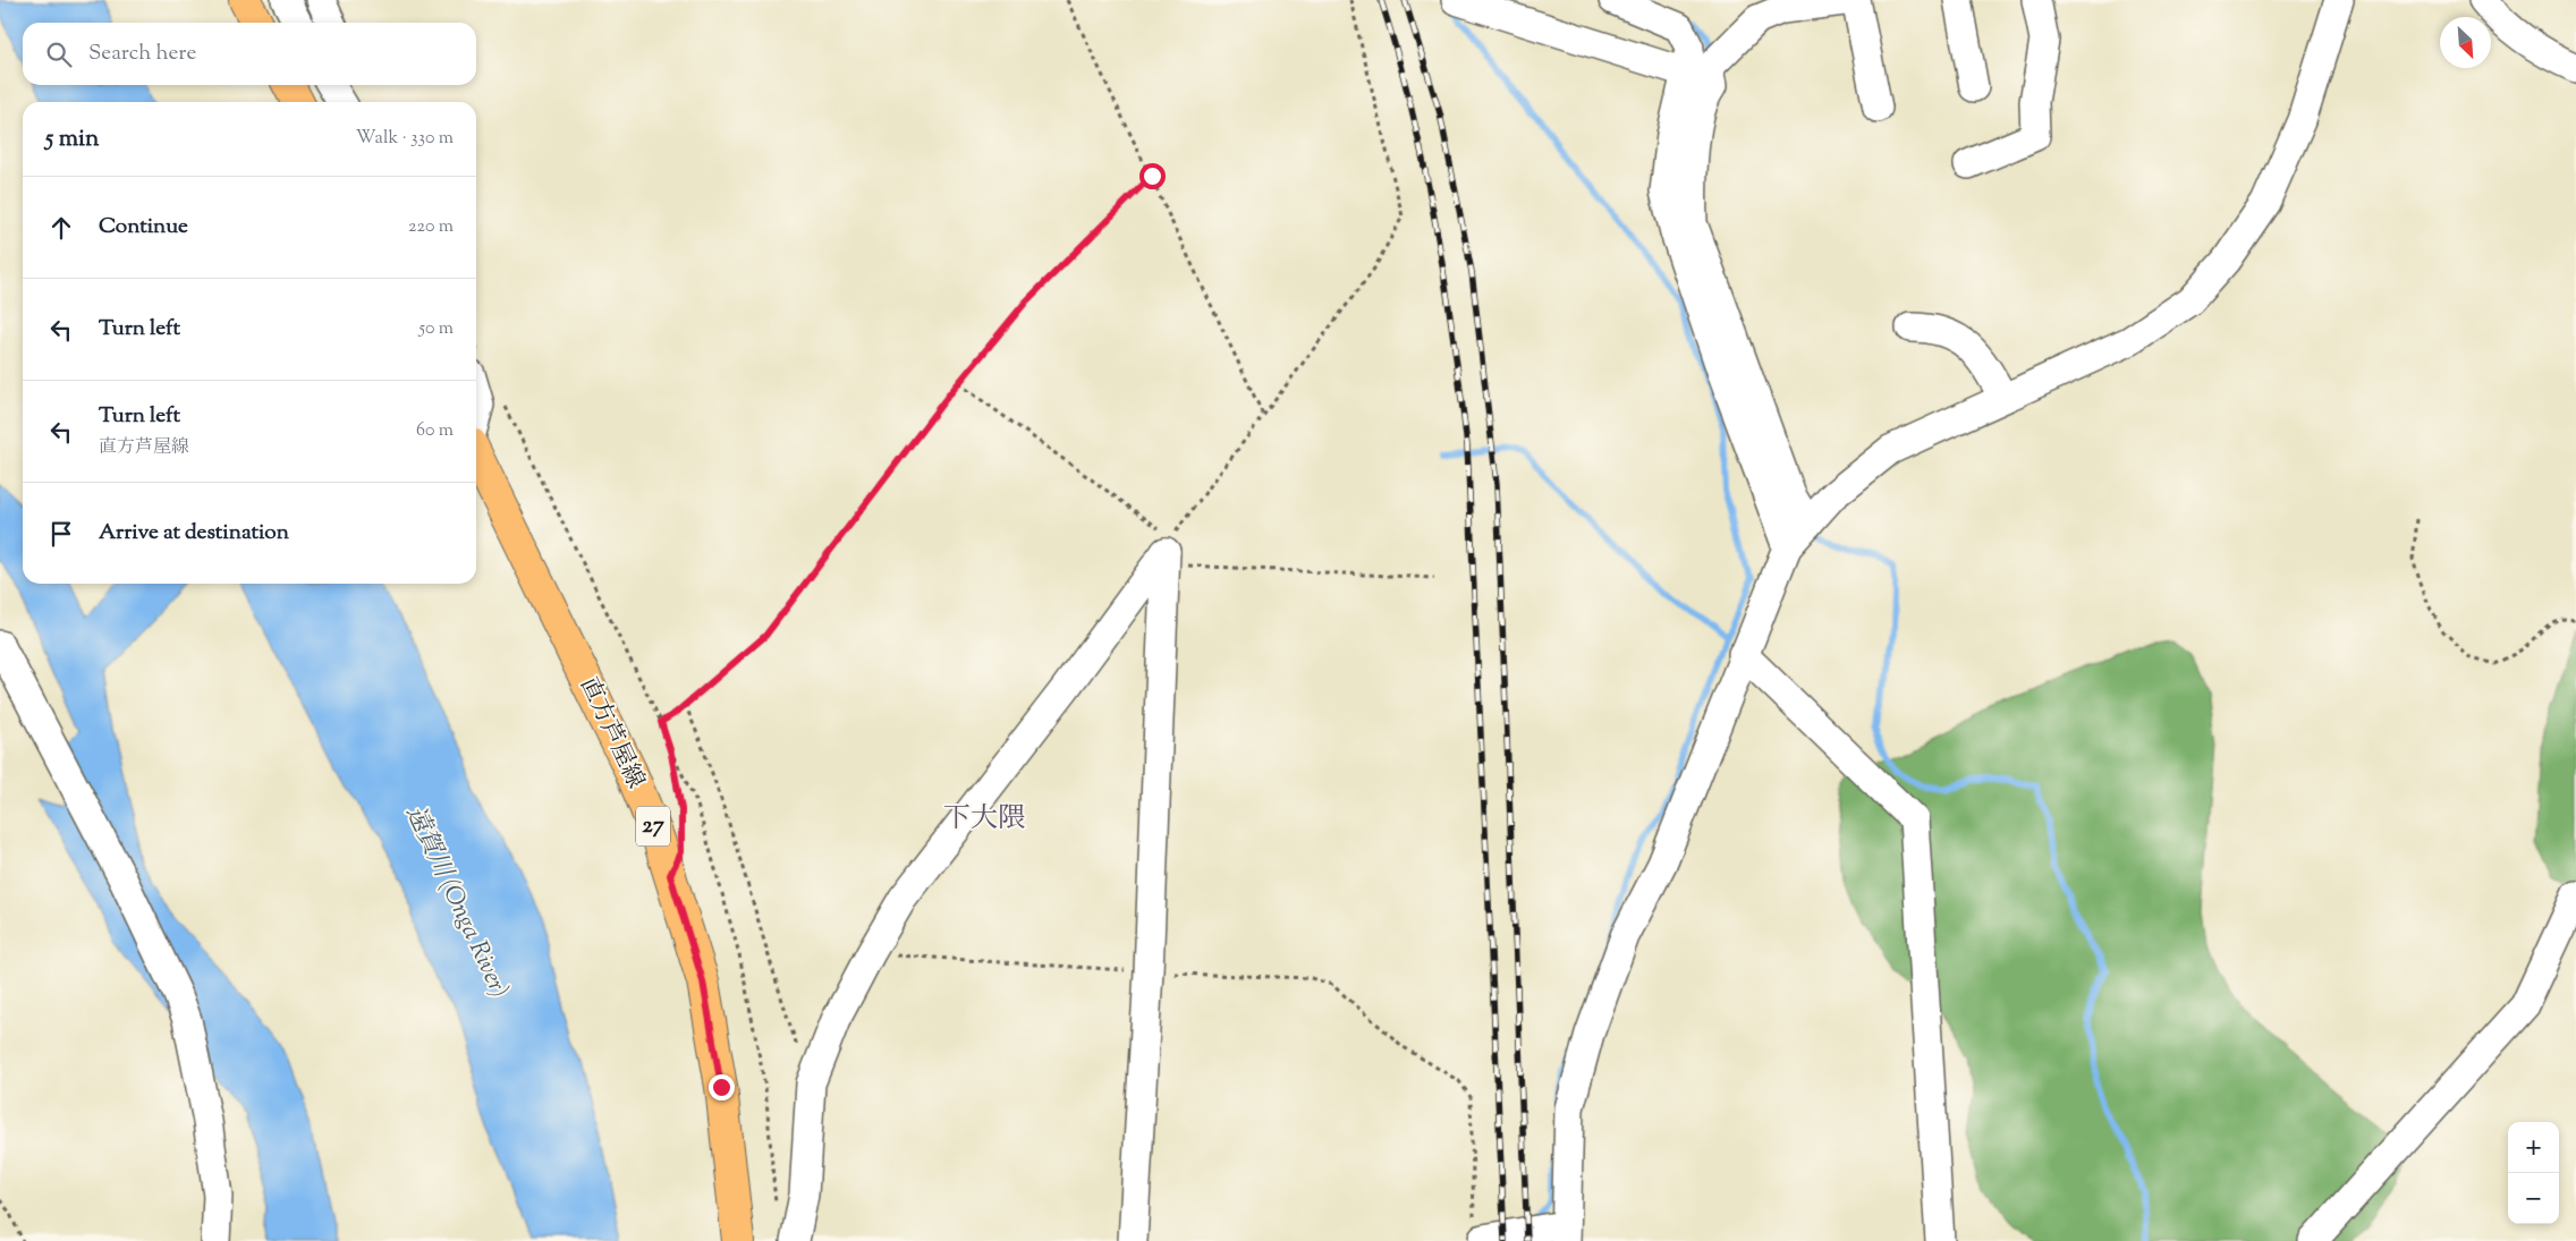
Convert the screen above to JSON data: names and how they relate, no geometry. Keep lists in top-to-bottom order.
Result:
{
  "streets": {
    "main road": ["直方芦屋線", "27"]
  },
  "districts": ["下大隈"],
  "water": ["遠賀川 (Onga River)"],
  "north": "bottom right",
  "page": {
    "search": "Search here",
    "heading": ["5 min", "Walk · 330 m"],
    "list": [
      ["Continue", "220 m"],
      ["Turn left", "50 m"],
      ["Turn left", "直方芦屋線", "60 m"],
      "Arrive at destination"
    ],
    "map_buttons": ["+", "−"]
  }
}
